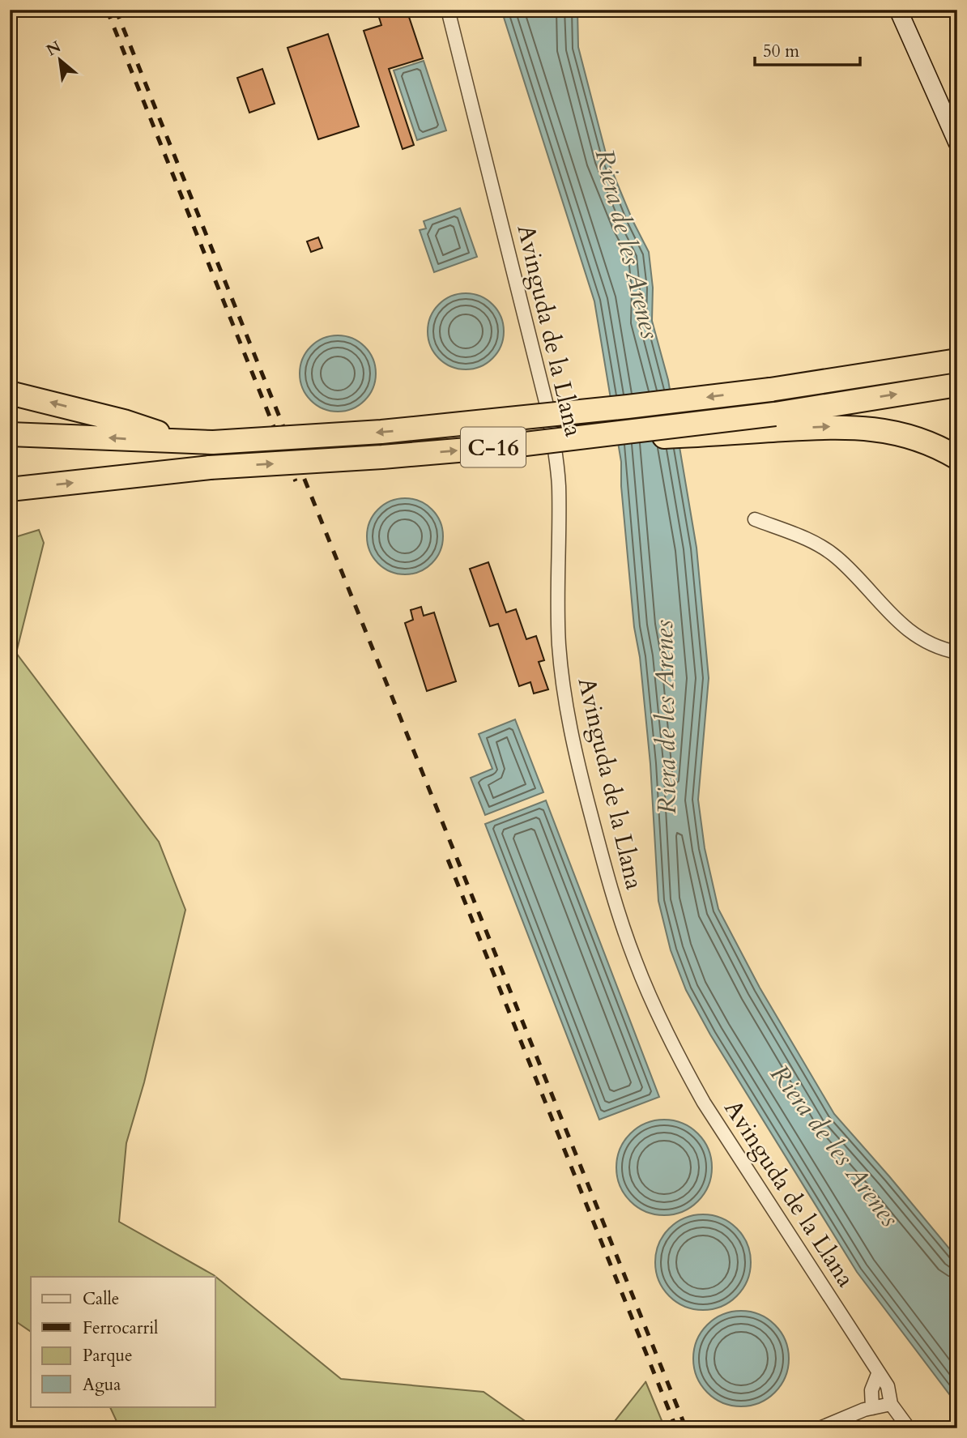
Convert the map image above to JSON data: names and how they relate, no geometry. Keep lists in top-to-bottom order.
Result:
{
  "streets": {
    "highway": ["C-16"],
    "street": ["Avinguda de la Llana"]
  },
  "water": ["Riera de les Arenes"],
  "legend": [
    "Calle",
    "Ferrocarril",
    "Parque",
    "Agua"
  ],
  "scale_bar": "50 m",
  "north": "top left"
}
